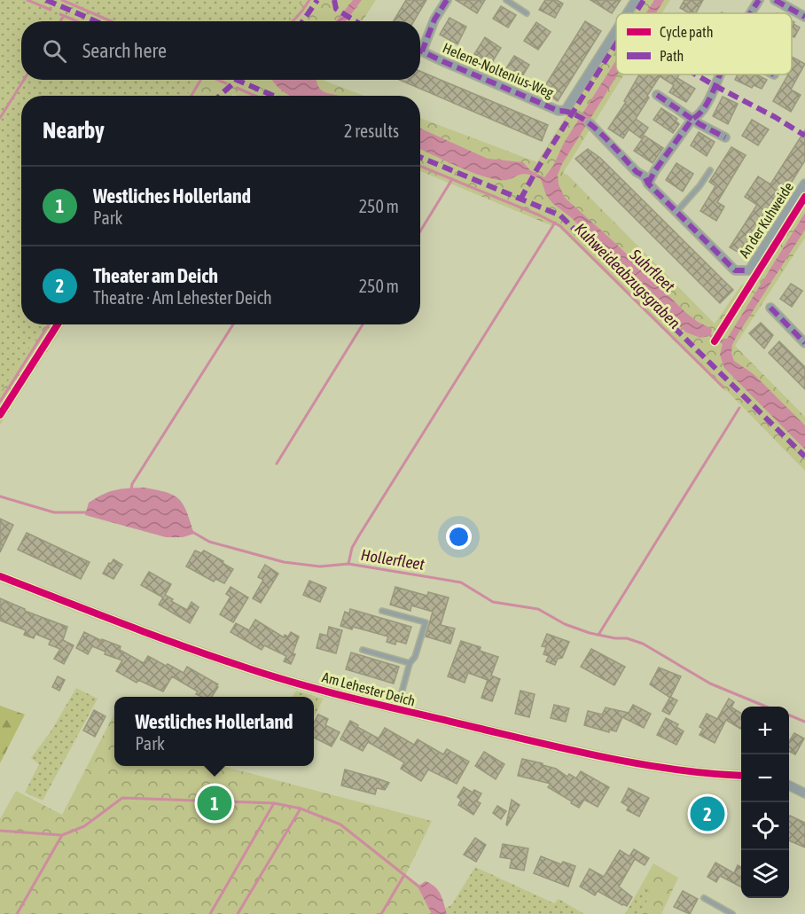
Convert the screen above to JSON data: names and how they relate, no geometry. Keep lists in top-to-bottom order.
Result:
{
  "streets": {
    "street": ["Helene-Noltenius-Weg", "An der Kuhweide", "Am Lehester Deich"]
  },
  "water": ["Suhrfleet", "Kuhweideabzugsgraben", "Hollerfleet"],
  "legend": ["Cycle path", "Path"],
  "page": {
    "search": "Search here",
    "heading": ["Nearby", "2 results"],
    "list": [
      {
        "mark": "1",
        "name": "Westliches Hollerland",
        "note": "Park",
        "value": "250 m"
      },
      {
        "mark": "2",
        "name": "Theater am Deich",
        "note": "Theatre · Am Lehester Deich",
        "value": "250 m"
      }
    ],
    "popup": ["Westliches Hollerland", "Park"],
    "map_buttons": ["+", "−"],
    "pins": ["1", "2"]
  }
}
